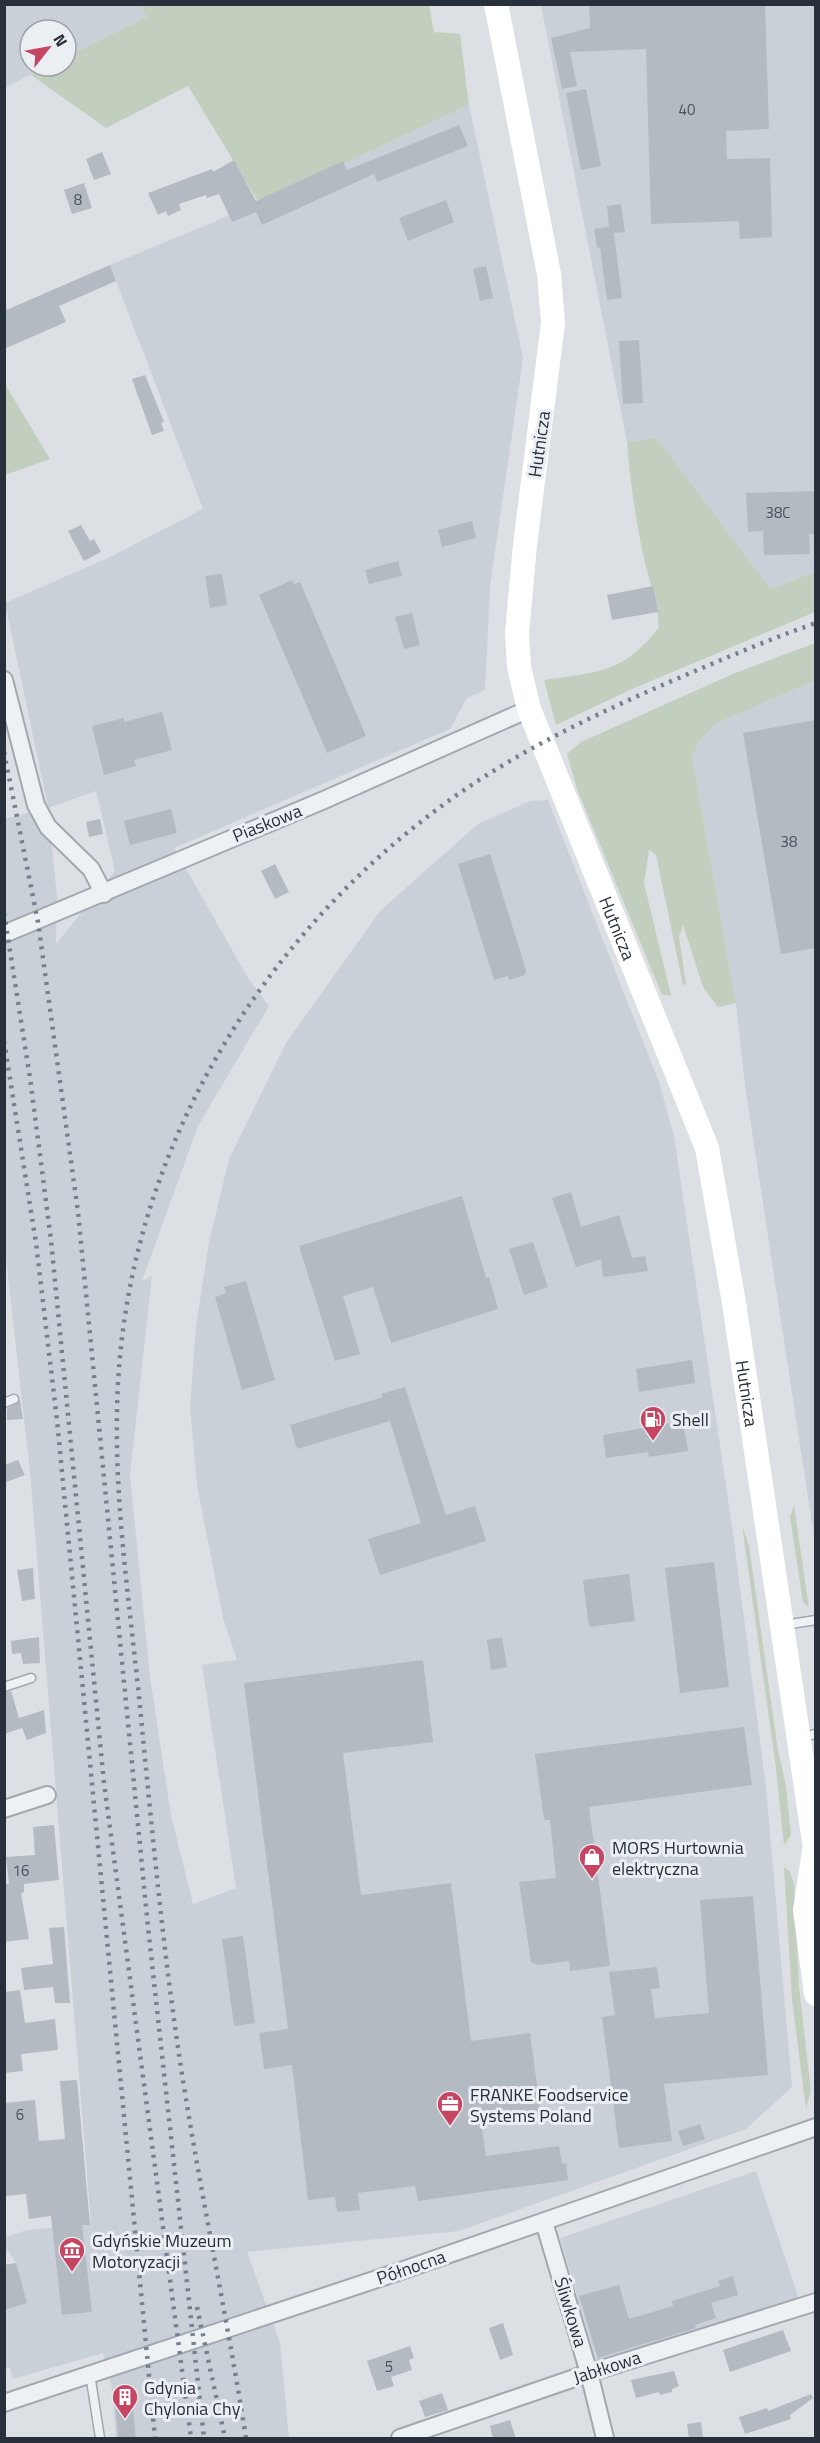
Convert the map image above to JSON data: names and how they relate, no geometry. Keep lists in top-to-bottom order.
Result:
{
  "streets": {
    "main road": ["Hutnicza"],
    "street": [
      "Piaskowa",
      "Północna",
      "Śliwkowa",
      "Jabłkowa"
    ]
  },
  "crossings": [
    ["Hutnicza", "Piaskowa"],
    ["Północna", "Śliwkowa"],
    ["Śliwkowa", "Jabłkowa"]
  ],
  "places": {
    "fuel station": ["Shell"],
    "shop": ["MORS Hurtownia elektryczna"],
    "office": ["FRANKE Foodservice Systems Poland"],
    "museum": ["Gdyńskie Muzeum Motoryzacji"],
    "building": ["Gdynia Chylonia Chy"]
  },
  "house_numbers": [
    "40",
    "8",
    "38C",
    "38",
    "16",
    "6",
    "5"
  ],
  "north": "top right"
}
